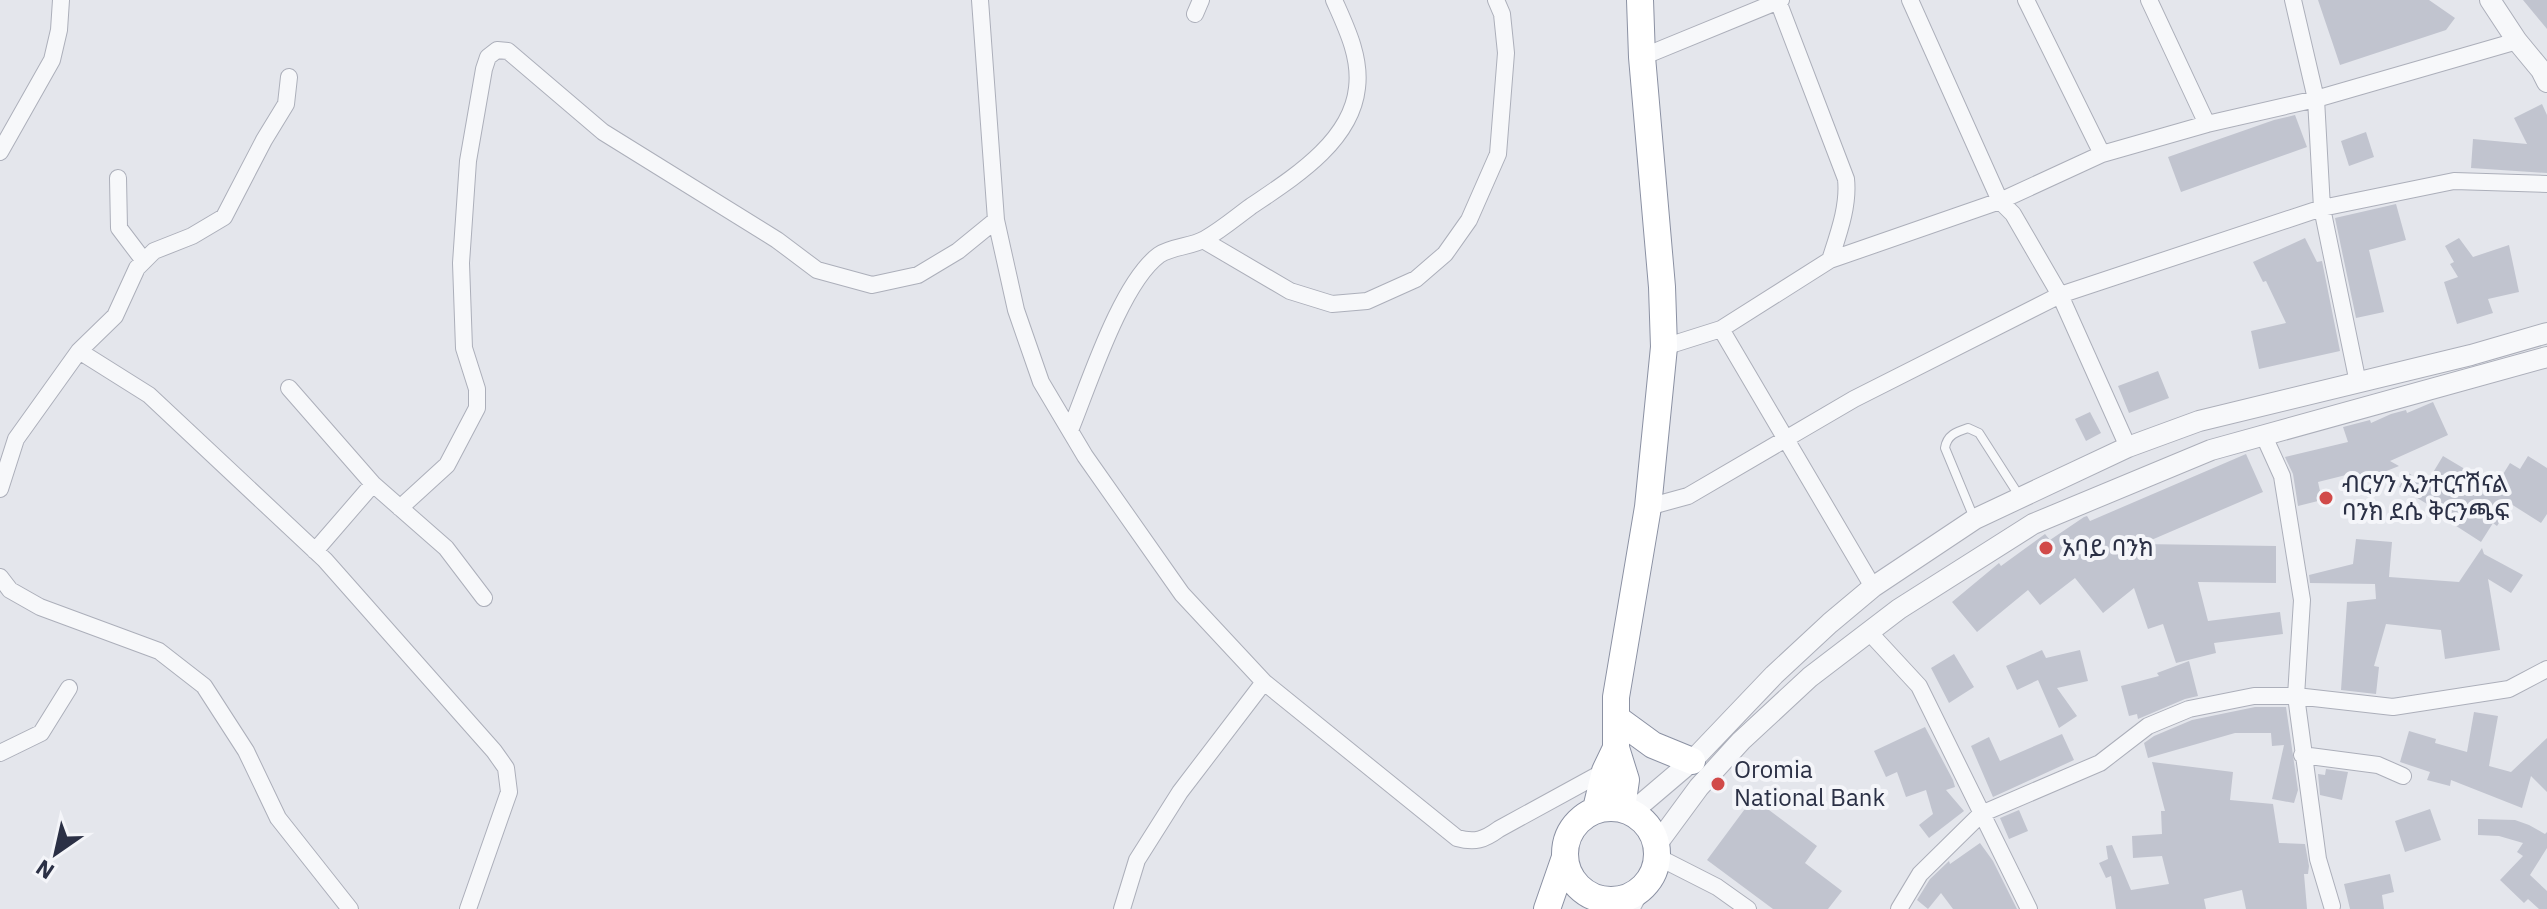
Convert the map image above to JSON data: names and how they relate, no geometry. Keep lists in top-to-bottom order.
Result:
{
  "places": ["ብርሃን ኢንተርናሽናል ባንክ ደሴ ቅርንጫፍ", "አባይ ባንክ", "Oromia National Bank"],
  "north": "bottom left"
}
